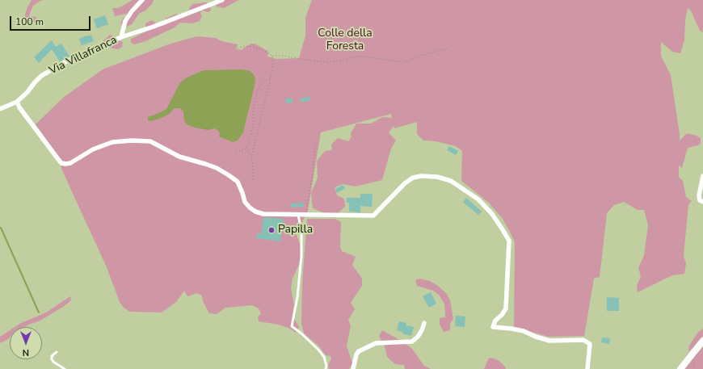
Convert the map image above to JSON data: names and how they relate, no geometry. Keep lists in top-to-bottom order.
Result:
{
  "streets": {
    "street": ["Via Villafranca"]
  },
  "parks": ["Colle della Foresta"],
  "places": ["Papilla"],
  "scale_bar": "100 m",
  "north": "bottom"
}
